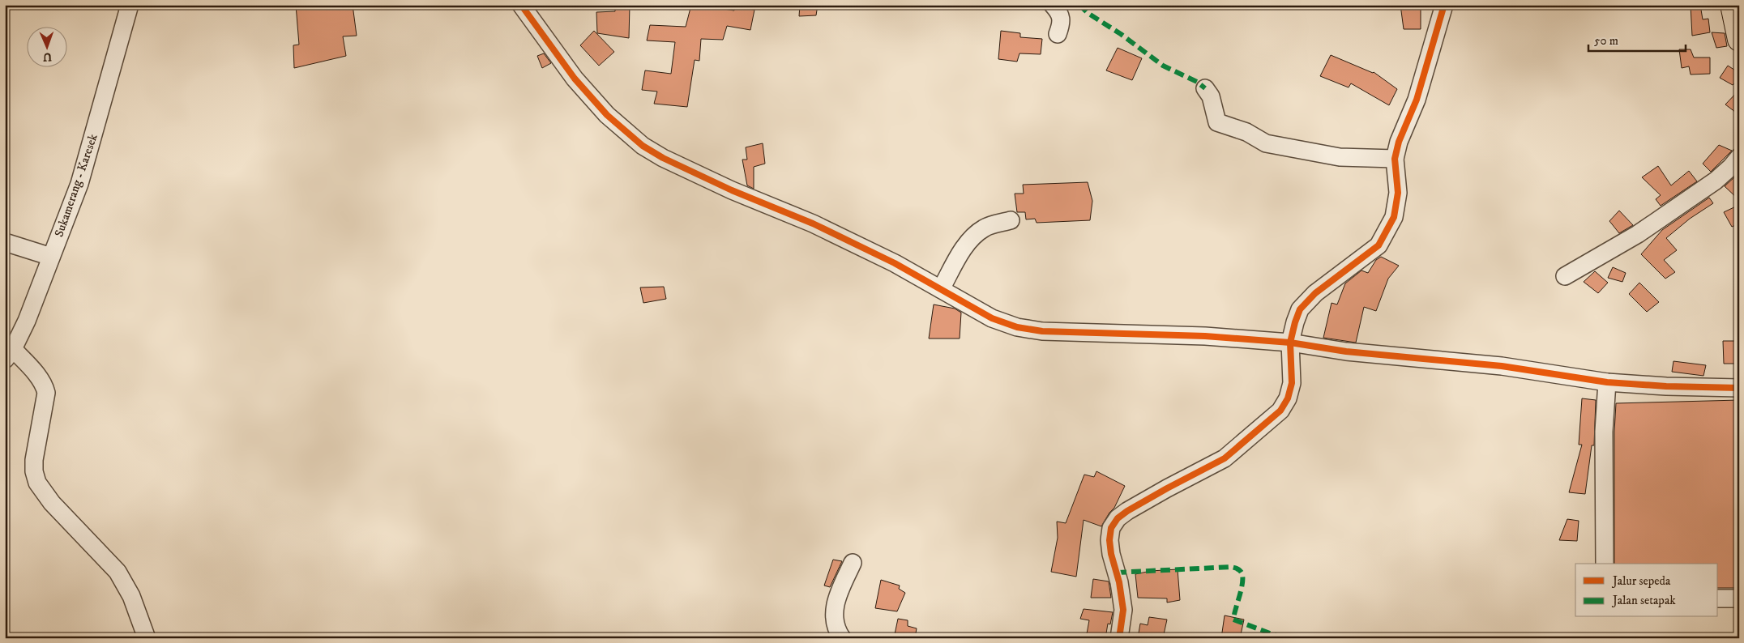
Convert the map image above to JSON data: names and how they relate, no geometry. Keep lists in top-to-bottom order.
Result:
{
  "streets": {
    "street": ["Sukamerang - Karesek"]
  },
  "legend": ["Jalur sepeda", "Jalan setapak"],
  "scale_bar": "50 m",
  "north": "bottom"
}
